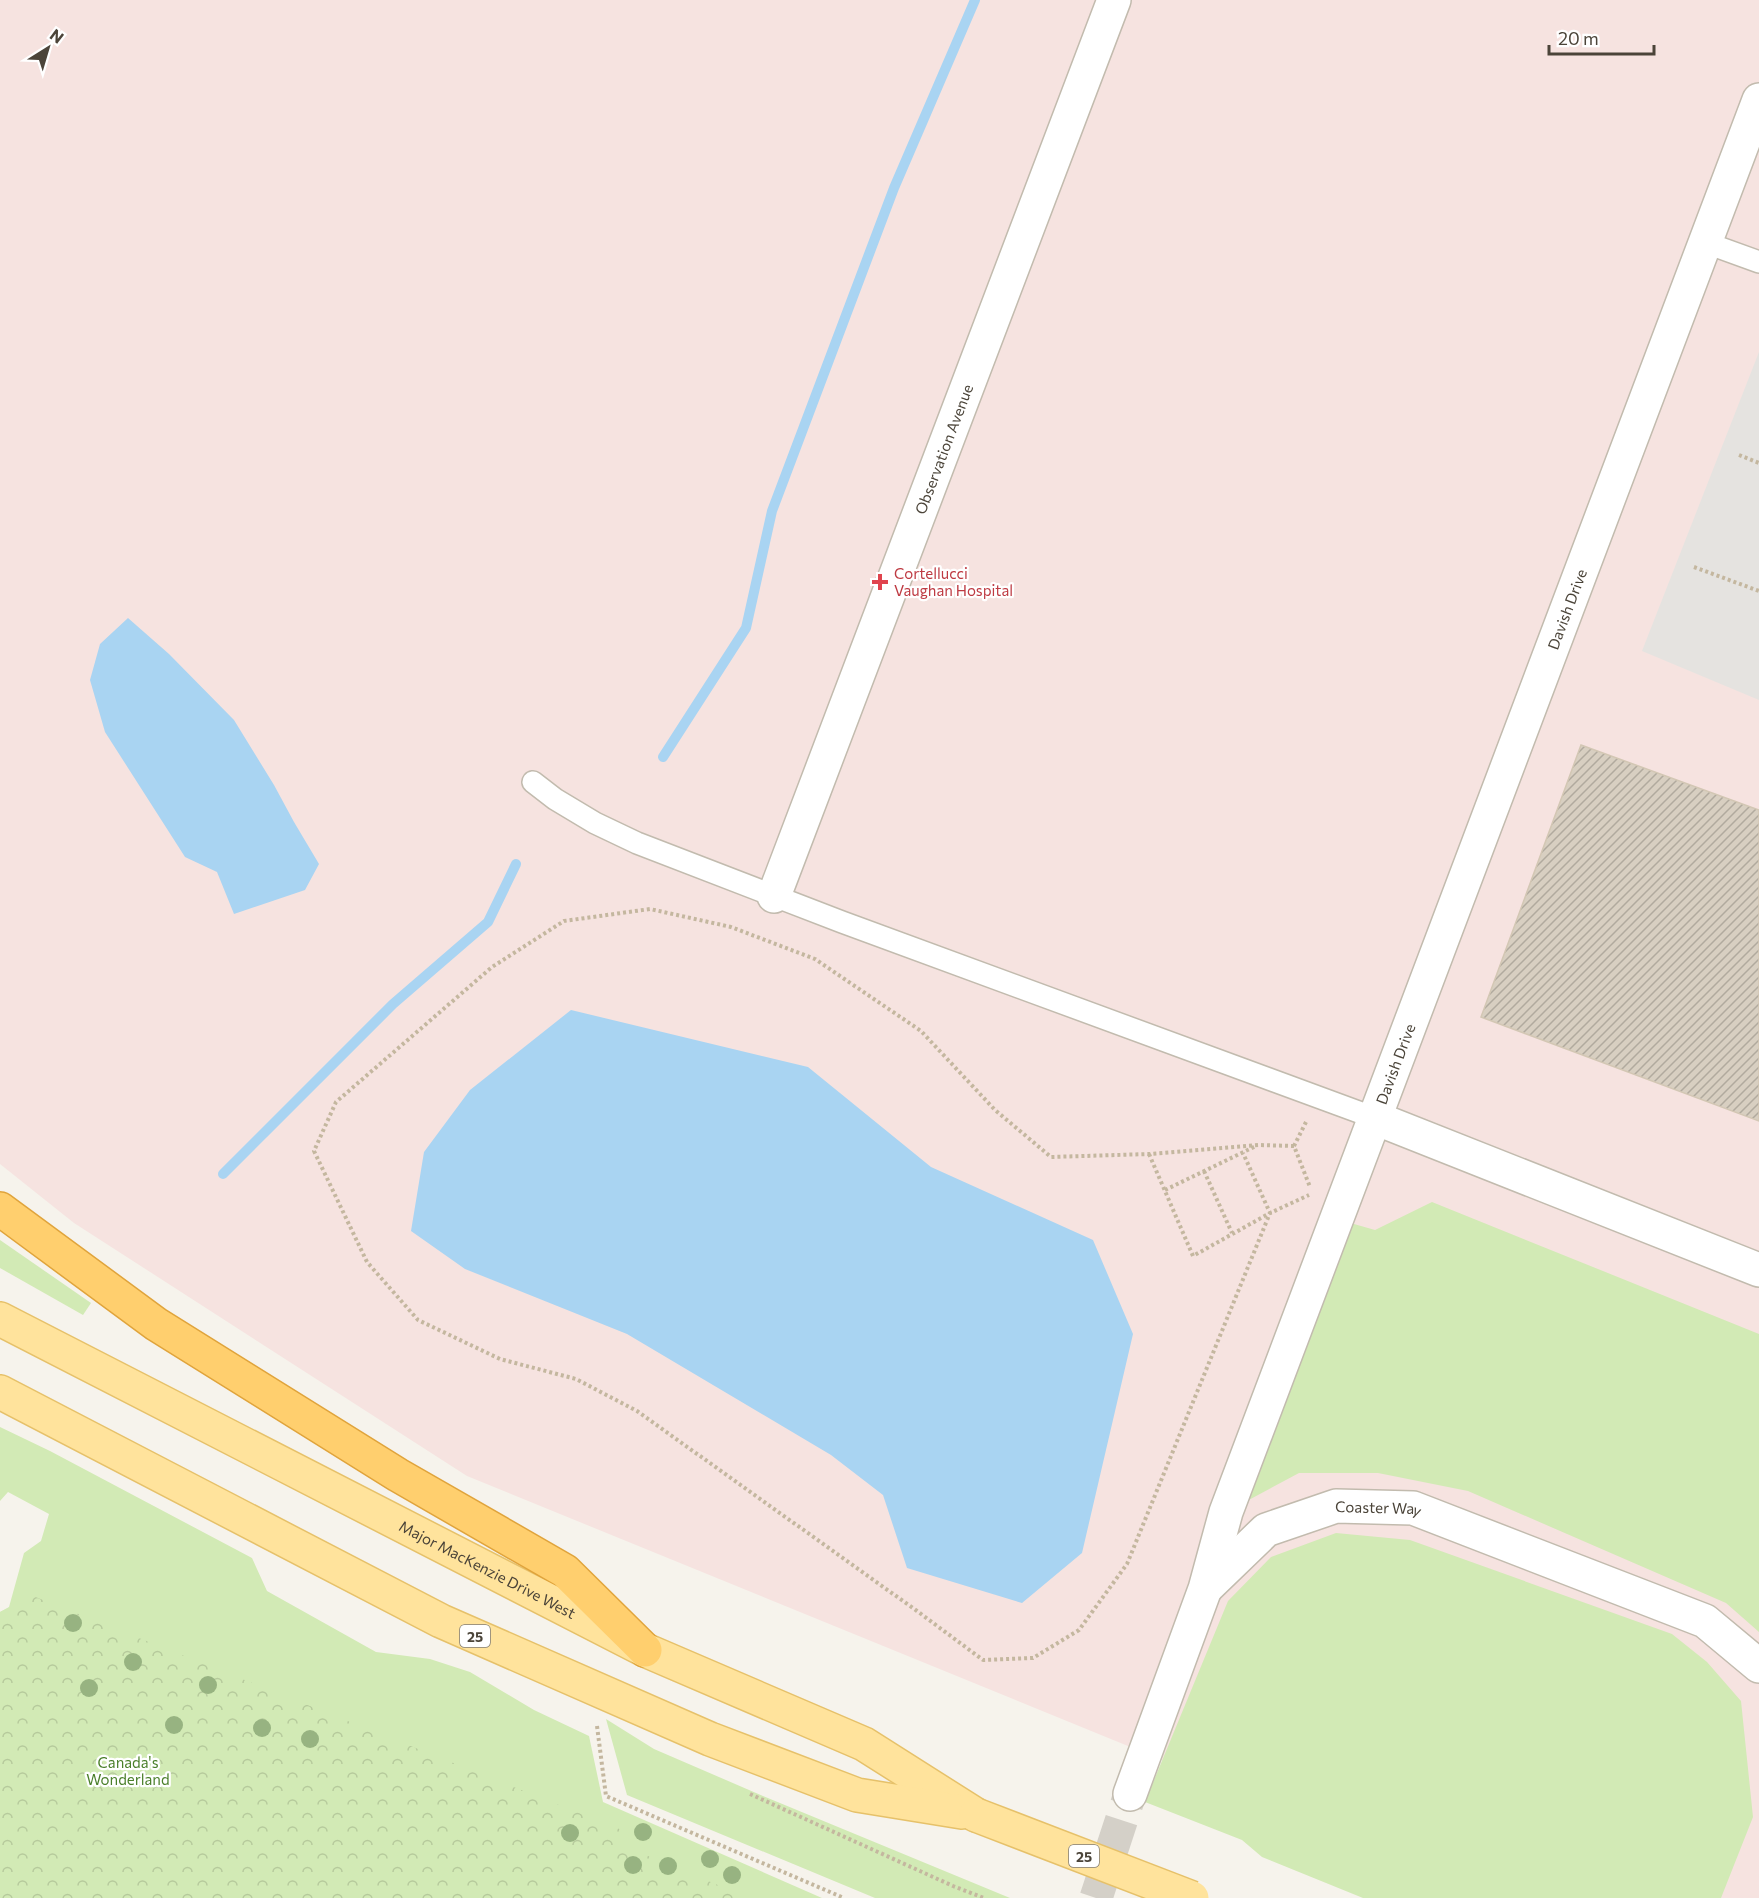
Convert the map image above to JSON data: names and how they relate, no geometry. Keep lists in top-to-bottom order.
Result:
{
  "streets": {
    "main road": ["Major MacKenzie Drive West", "25"],
    "street": ["Observation Avenue", "Davish Drive", "Coaster Way"]
  },
  "crossings": [
    ["Davish Drive", "Coaster Way"]
  ],
  "parks": ["Canada's Wonderland"],
  "places": {
    "health": ["Cortellucci Vaughan Hospital"]
  },
  "scale_bar": "20 m",
  "north": "top right"
}
